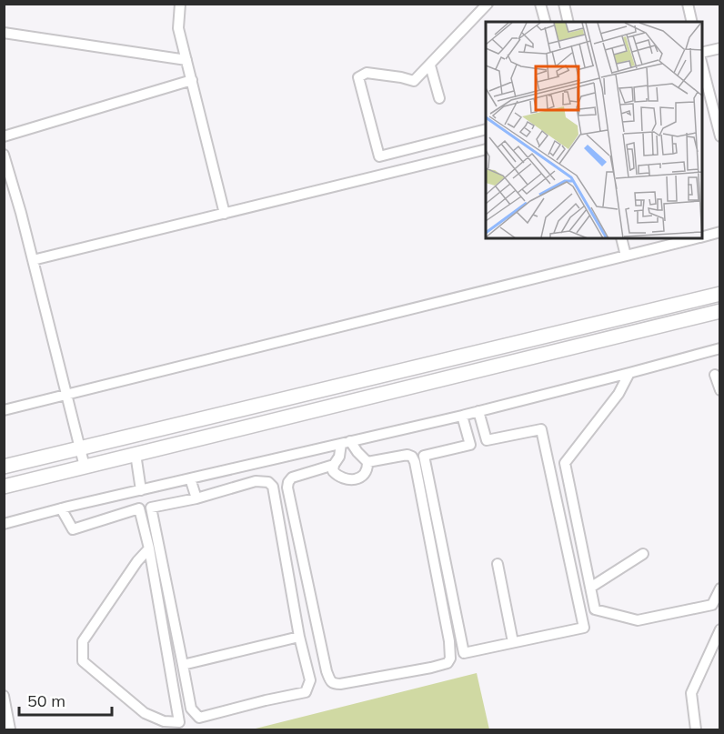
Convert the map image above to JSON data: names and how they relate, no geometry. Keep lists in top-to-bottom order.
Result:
{
  "scale_bar": "50 m"
}
